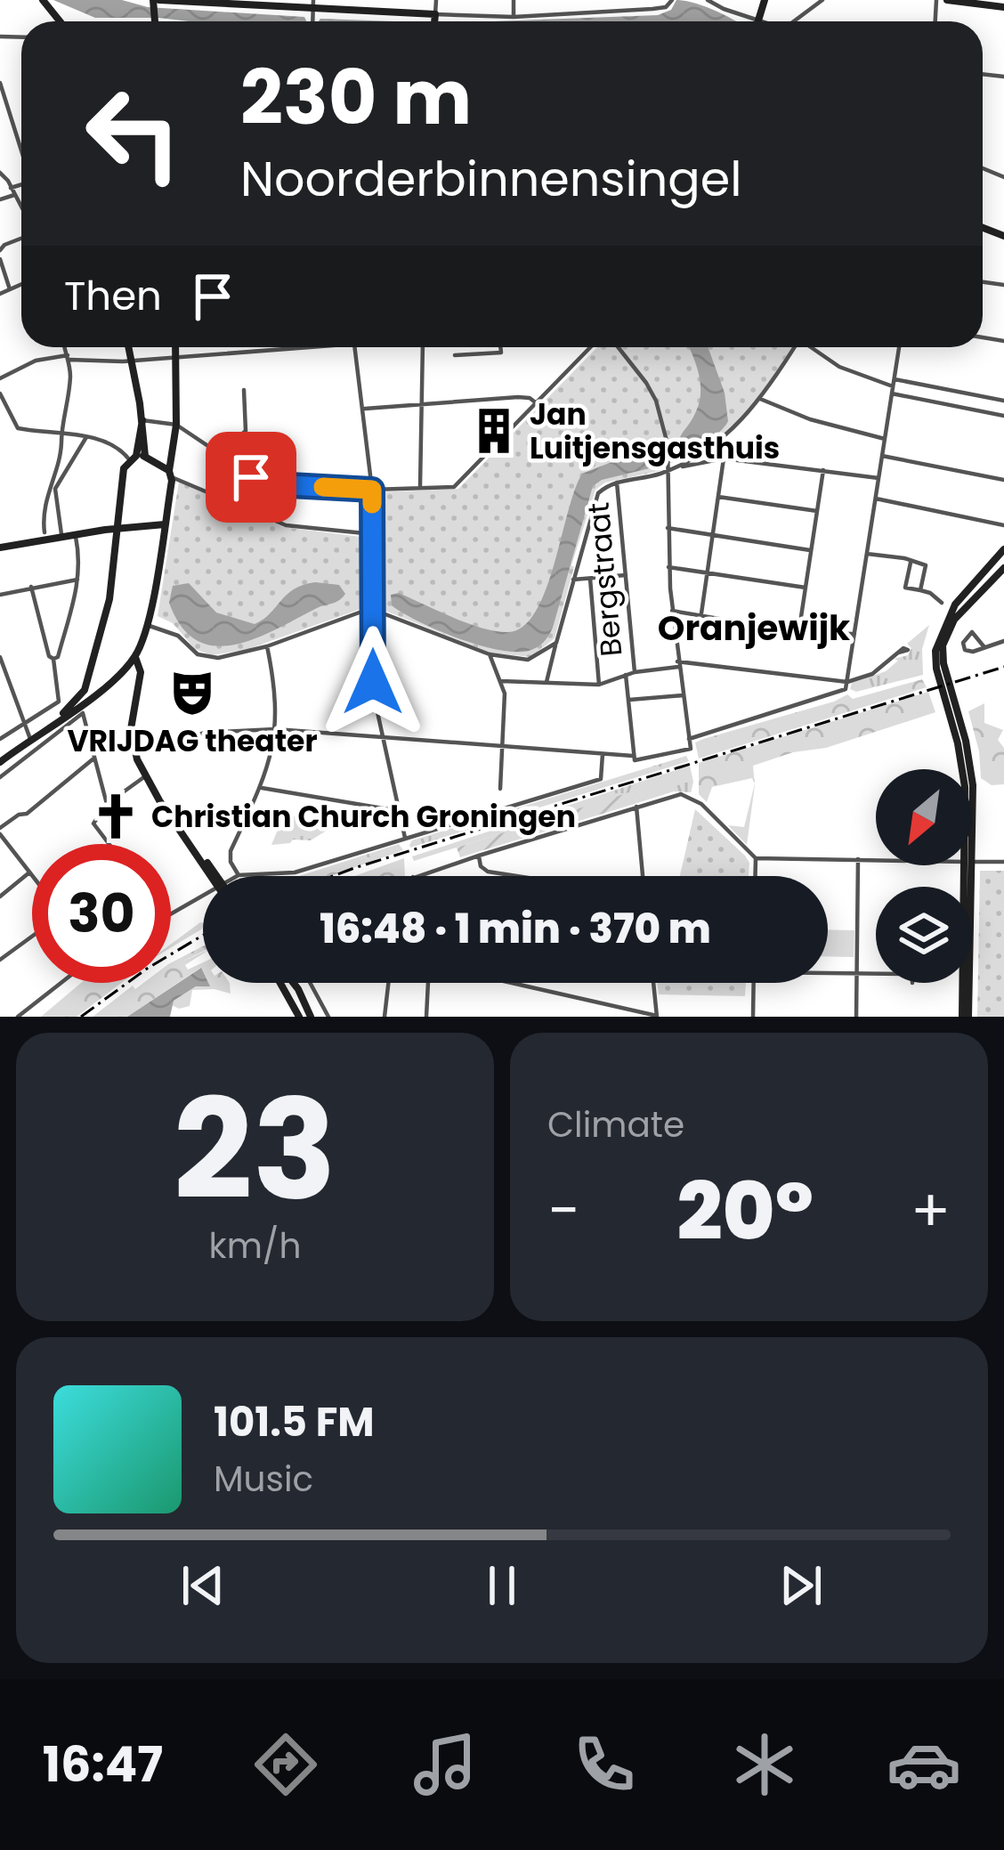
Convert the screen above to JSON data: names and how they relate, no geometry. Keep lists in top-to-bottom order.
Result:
{
  "streets": {
    "street": ["Bergstraat"]
  },
  "districts": ["Oranjewijk"],
  "places": {
    "building": ["Jan Luitjensgasthuis"],
    "theatre": ["VRIJDAG theater"],
    "church": ["Christian Church Groningen"]
  },
  "north": "bottom left",
  "page": {
    "turn": ["230 m", "Noorderbinnensingel"],
    "then": "Then",
    "limit": "30",
    "trip": "16:48 · 1 min · 370 m",
    "tile": [
      ["23", "km/h"],
      "Climate"
    ],
    "heat": ["−", "20°", "+"],
    "song": ["101.5 FM", "Music"],
    "tabs": "16:47"
  }
}
